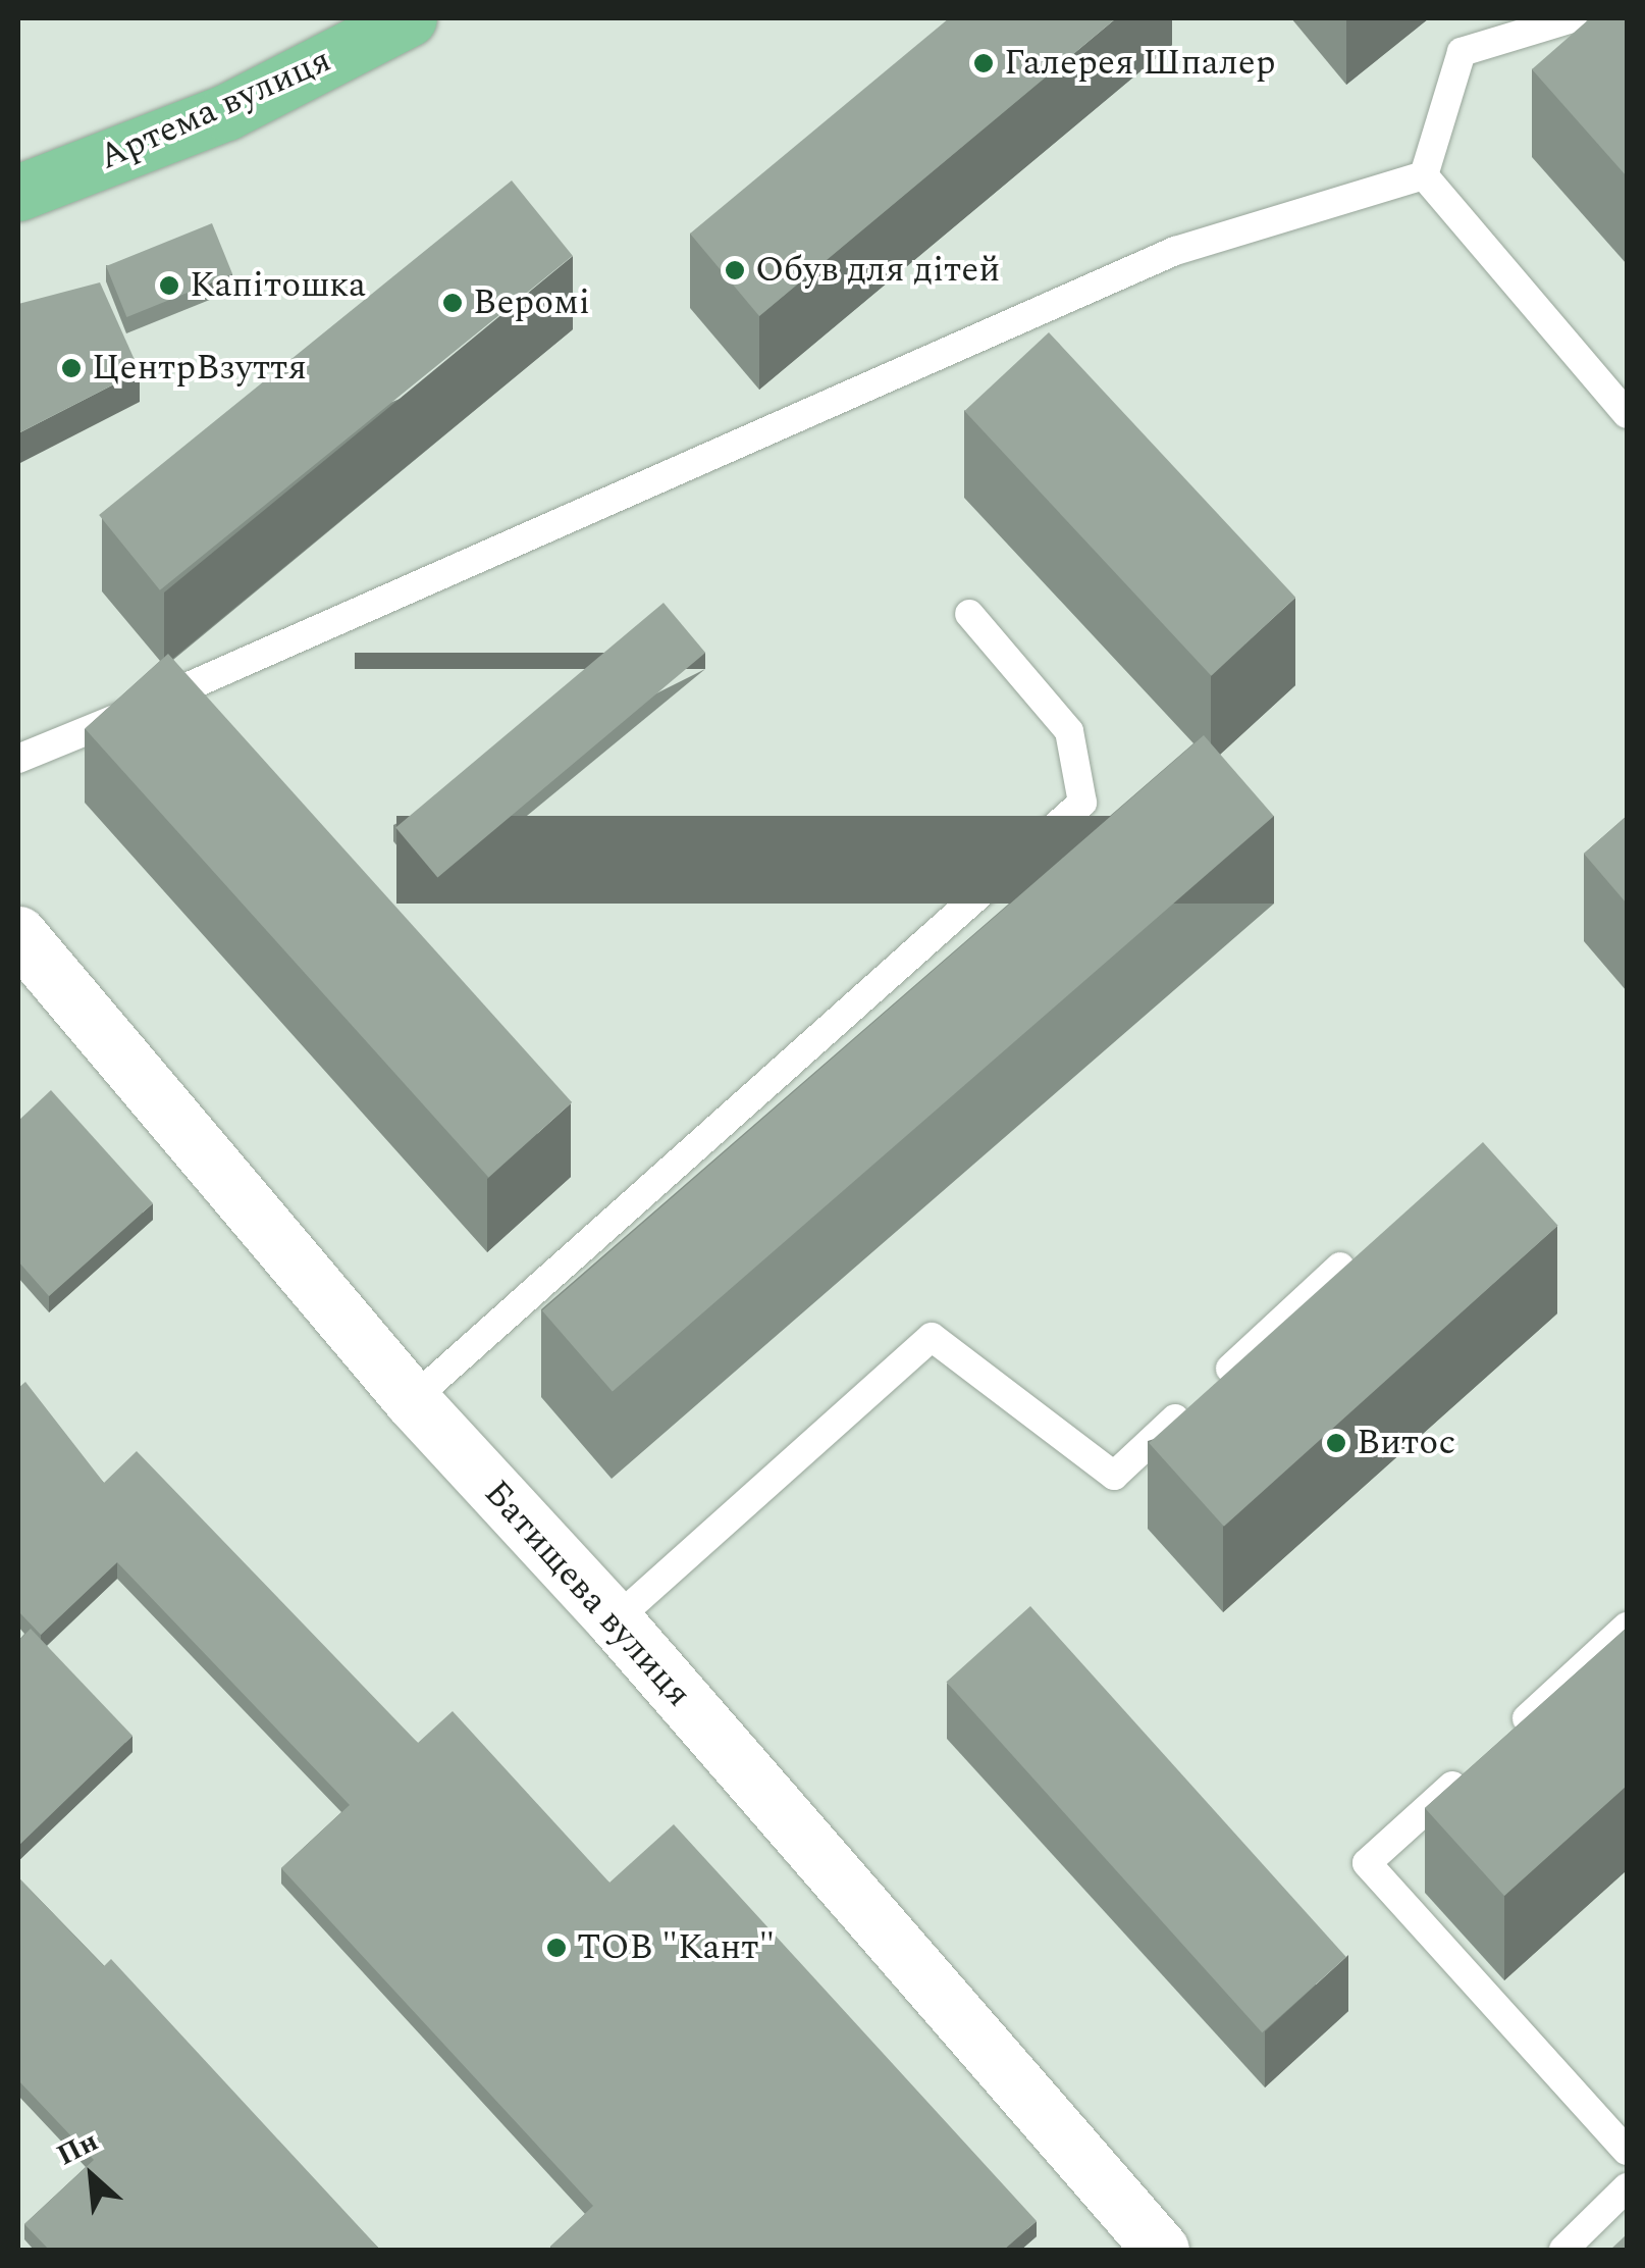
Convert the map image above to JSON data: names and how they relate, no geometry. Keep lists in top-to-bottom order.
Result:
{
  "streets": {
    "main road": ["Артема вулиця"],
    "street": ["Батищева вулиця"]
  },
  "places": [
    "Галерея Шпалер",
    "Обув для дітей",
    "Капітошка",
    "Веромі",
    "ЦентрВзуття",
    "Витос",
    "ТОВ \"Кант\""
  ],
  "north": "top left"
}
